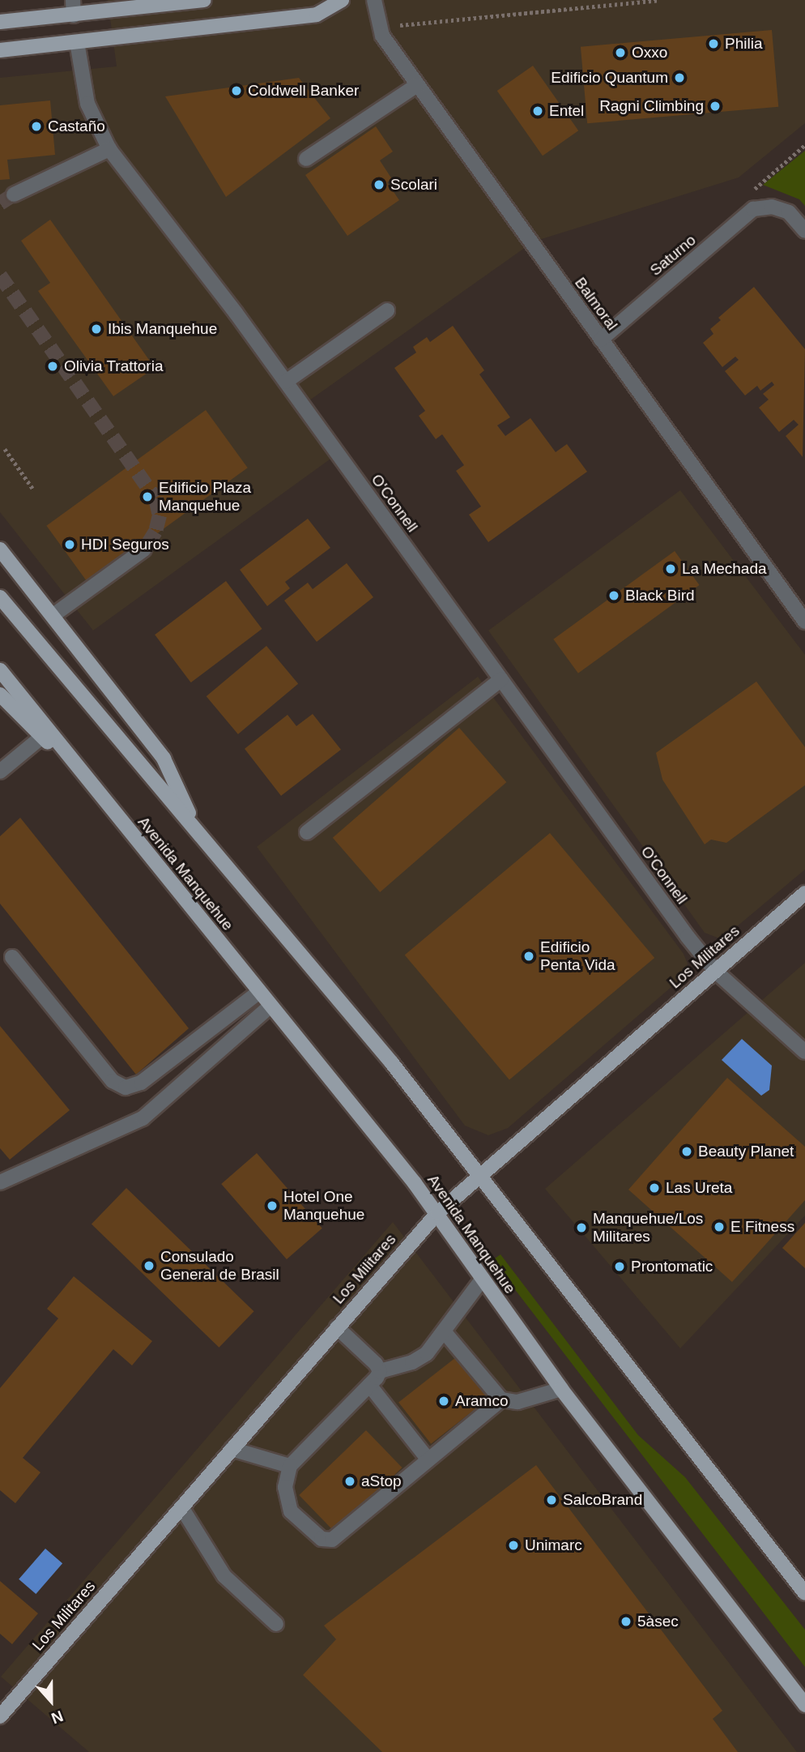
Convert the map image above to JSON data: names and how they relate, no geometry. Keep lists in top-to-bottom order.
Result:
{
  "streets": {
    "main road": ["Avenida Manquehue", "Los Militares"],
    "street": ["Saturno", "Balmoral", "O'Connell"]
  },
  "crossings": [
    ["Saturno", "Balmoral"],
    ["O'Connell", "Los Militares"],
    ["Avenida Manquehue", "Los Militares"]
  ],
  "places": [
    "Philia",
    "Oxxo",
    "Edificio Quantum",
    "Coldwell Banker",
    "Ragni Climbing",
    "Entel",
    "Castaño",
    "Scolari",
    "Ibis Manquehue",
    "Olivia Trattoria",
    "Edificio Plaza Manquehue",
    "HDI Seguros",
    "La Mechada",
    "Black Bird",
    "Edificio Penta Vida",
    "Beauty Planet",
    "Las Ureta",
    "Hotel One Manquehue",
    "E Fitness",
    "Manquehue/Los Militares",
    "Consulado General de Brasil",
    "Prontomatic",
    "Aramco",
    "aStop",
    "SalcoBrand",
    "Unimarc",
    "5àsec"
  ],
  "north": "bottom"
}
